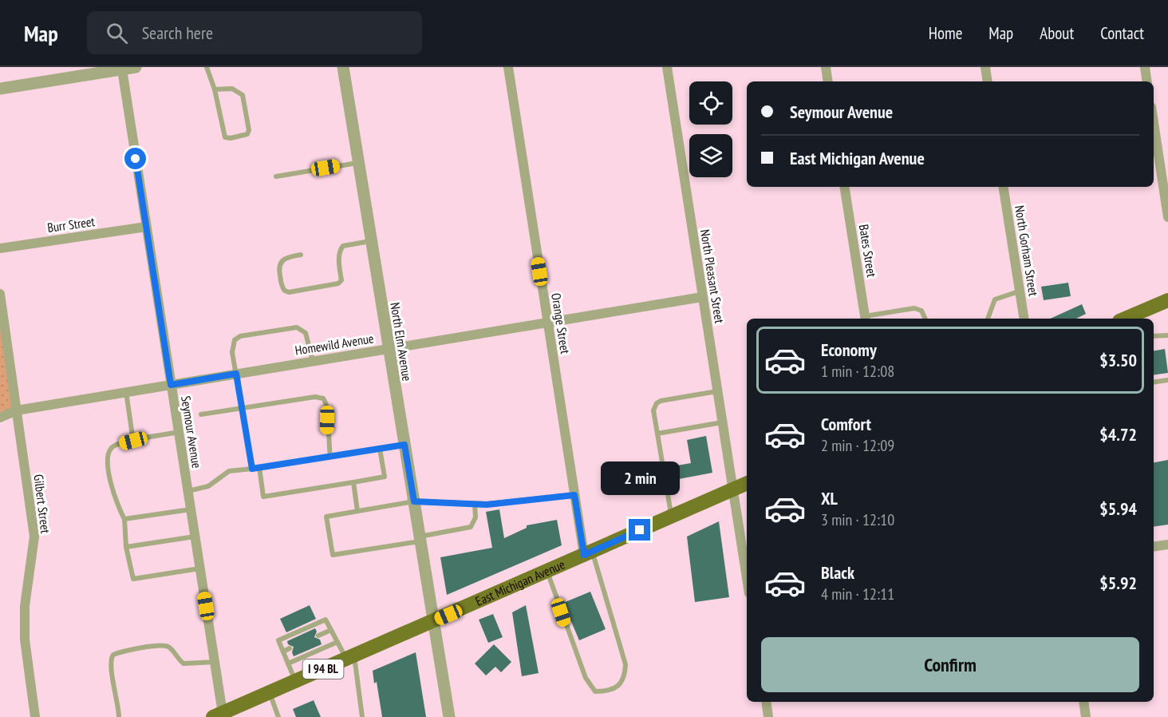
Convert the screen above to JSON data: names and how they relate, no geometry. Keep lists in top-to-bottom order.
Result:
{
  "streets": {
    "main road": ["East Michigan Avenue", "I 94 BL"],
    "street": [
      "Burr Street",
      "Bates Street",
      "North Gorham Street",
      "North Pleasant Street",
      "Orange Street",
      "North Elm Avenue",
      "Homewild Avenue",
      "Seymour Avenue",
      "Gilbert Street"
    ]
  },
  "crossings": [
    ["Burr Street", "Seymour Avenue"],
    ["North Pleasant Street", "Homewild Avenue"],
    ["North Pleasant Street", "East Michigan Avenue"],
    ["Orange Street", "Homewild Avenue"],
    ["Orange Street", "East Michigan Avenue"],
    ["North Elm Avenue", "Homewild Avenue"],
    ["North Elm Avenue", "East Michigan Avenue"],
    ["Homewild Avenue", "Seymour Avenue"],
    ["Homewild Avenue", "Gilbert Street"],
    ["Seymour Avenue", "East Michigan Avenue"]
  ],
  "page": {
    "header": "Map",
    "search": "Search here",
    "nav": [
      "Home",
      "Map",
      "About",
      "Contact"
    ],
    "banner": ["Seymour Avenue", "East Michigan Avenue"],
    "list": [
      {
        "name": "Economy",
        "note": "1 min · 12:08",
        "value": "$3.50"
      },
      {
        "name": "Comfort",
        "note": "2 min · 12:09",
        "value": "$4.72"
      },
      {
        "name": "XL",
        "note": "3 min · 12:10",
        "value": "$5.94"
      },
      {
        "name": "Black",
        "note": "4 min · 12:11",
        "value": "$5.92"
      }
    ],
    "bubble": "2 min",
    "buttons": "Confirm"
  }
}
